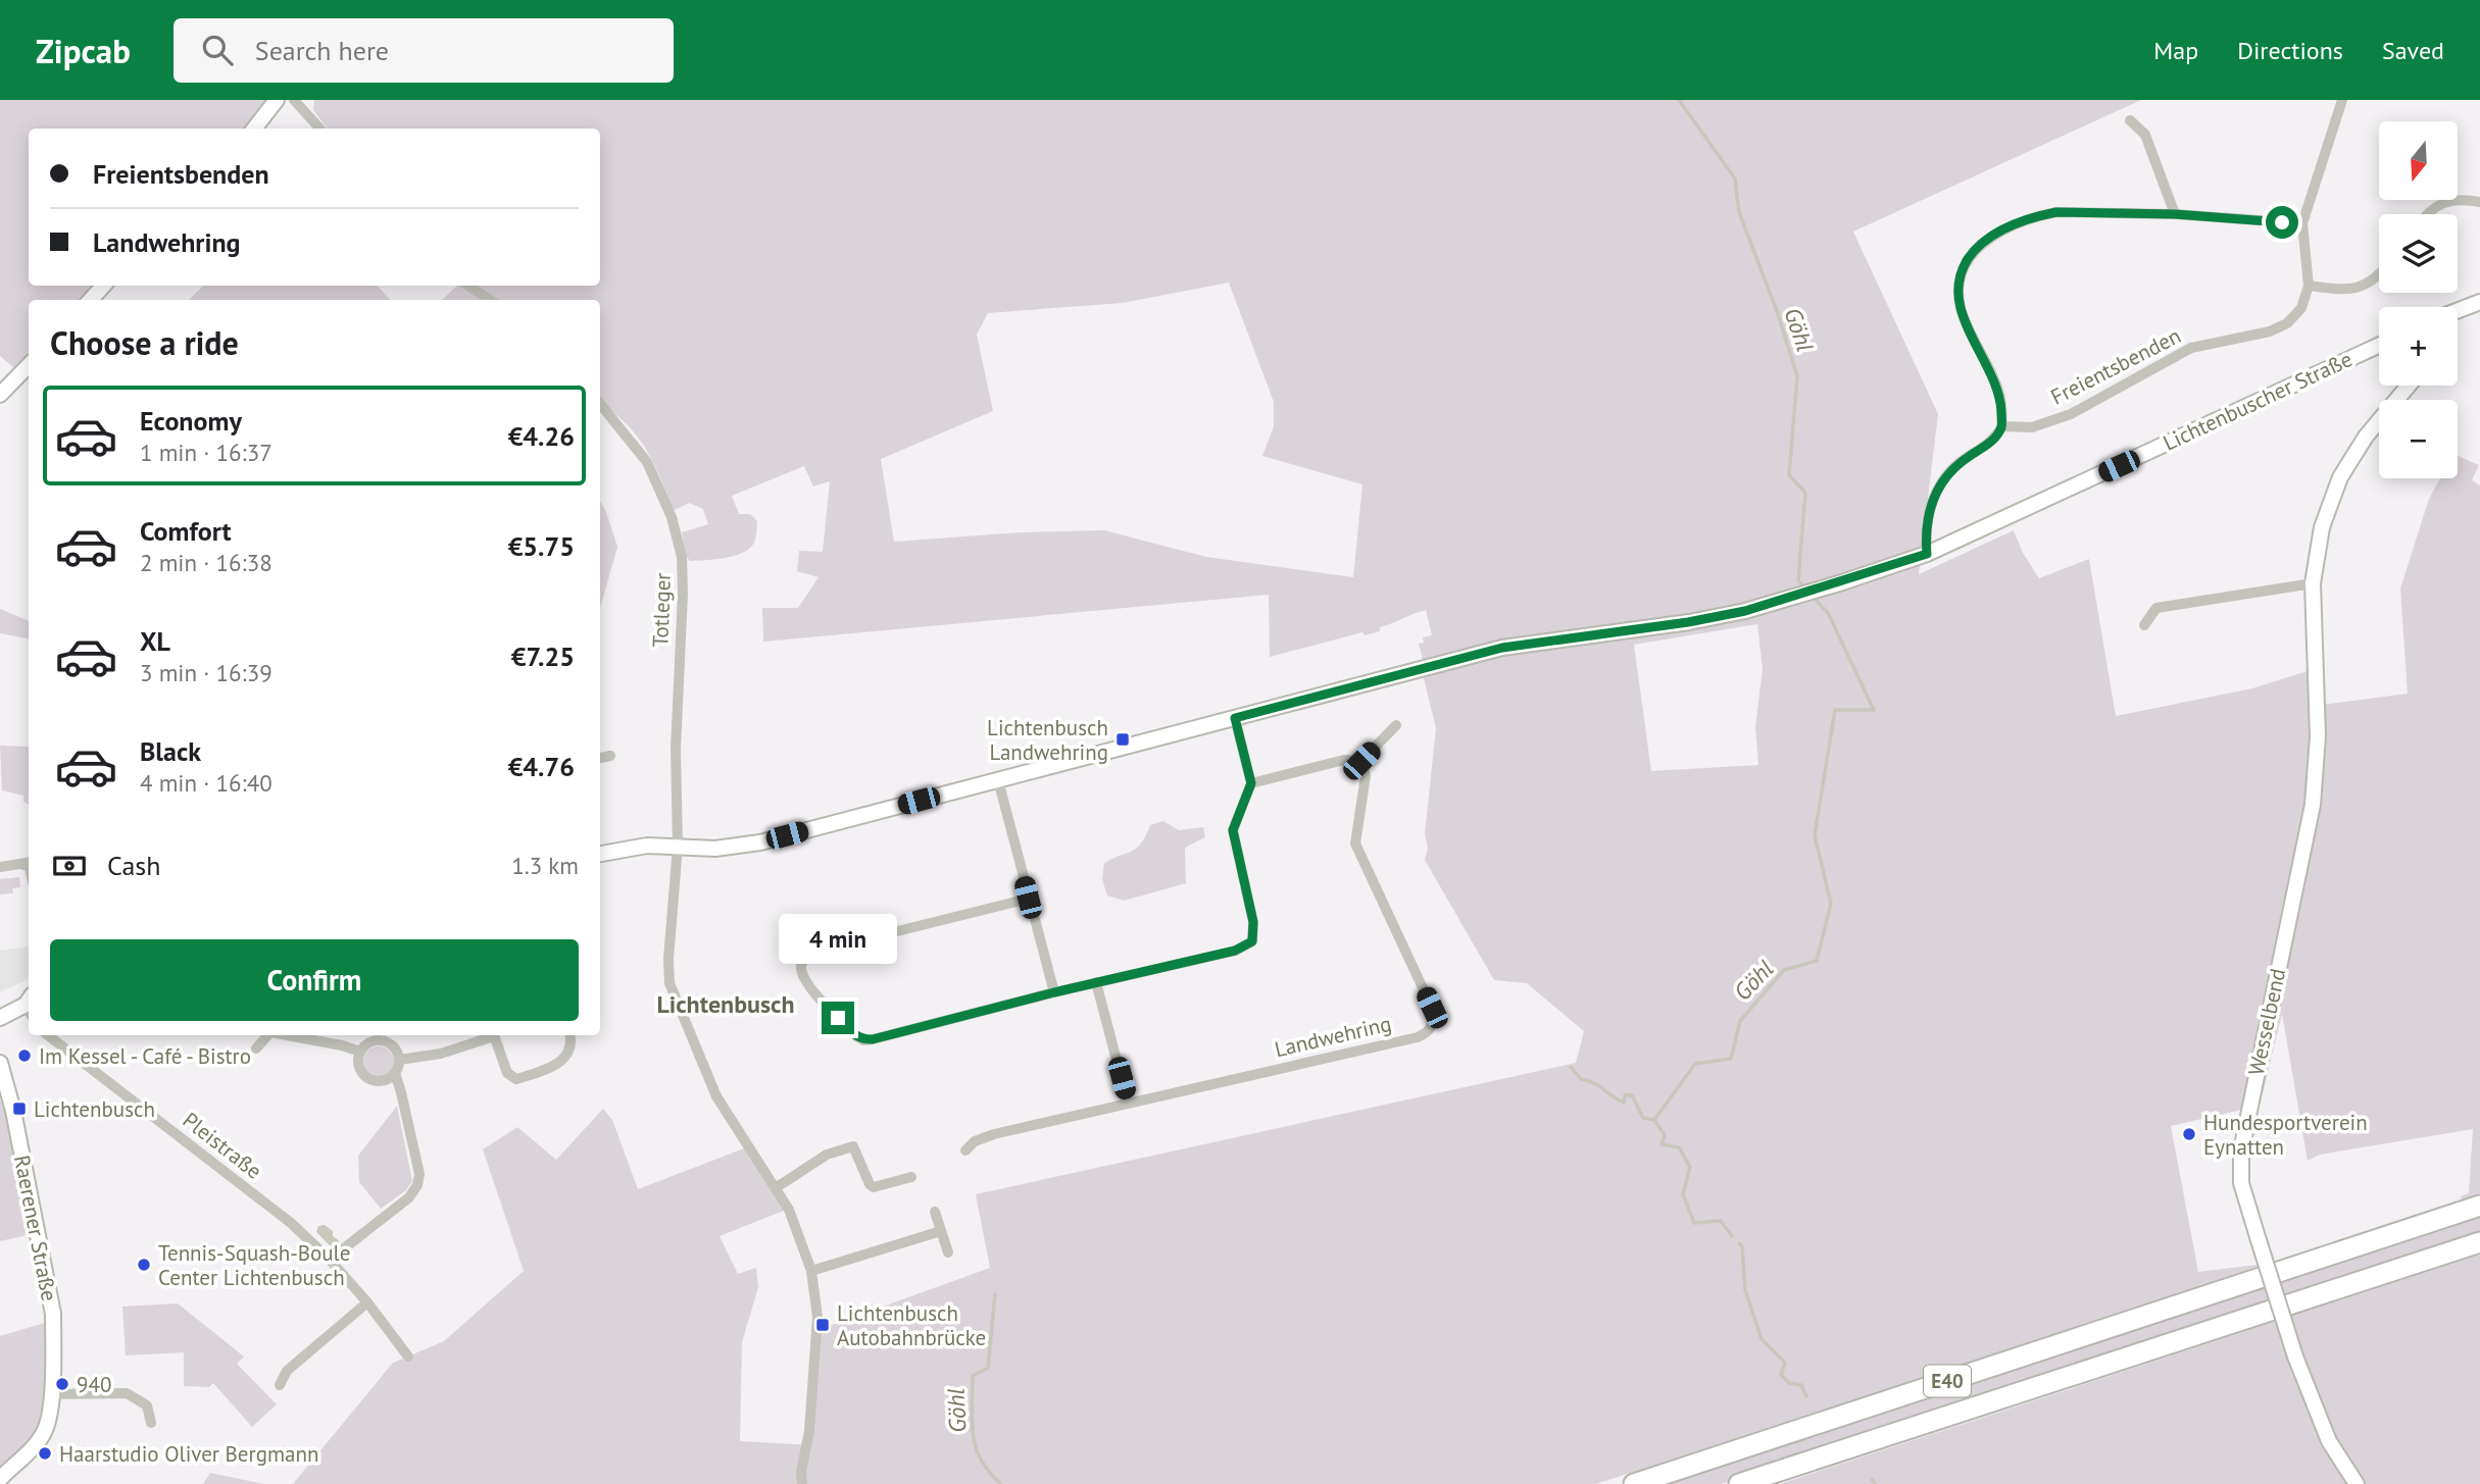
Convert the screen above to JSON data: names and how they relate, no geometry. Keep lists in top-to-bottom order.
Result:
{
  "streets": {
    "highway": ["E40"],
    "street": [
      "Freientsbenden",
      "Lichtenbuscher Straße",
      "Totleger",
      "Wesselbend",
      "Landwehring",
      "Pleistraße",
      "Raerener Straße"
    ]
  },
  "crossings": [
    ["Lichtenbuscher Straße", "Totleger"]
  ],
  "districts": ["Lichtenbusch"],
  "water": ["Göhl"],
  "places": {
    "transit": ["Lichtenbusch Landwehring", "Lichtenbusch", "Lichtenbusch Autobahnbrücke"],
    "other": [
      "Im Kessel - Café - Bistro",
      "Hundesportverein Eynatten",
      "Tennis-Squash-Boule Center Lichtenbusch",
      "940",
      "Haarstudio Oliver Bergmann"
    ]
  },
  "north": "bottom",
  "page": {
    "header": "Zipcab",
    "search": "Search here",
    "nav": ["Map", "Directions", "Saved"],
    "map_buttons": ["+", "−"],
    "banner": ["Freientsbenden", "Landwehring"],
    "heading": "Choose a ride",
    "list": [
      {
        "name": "Economy",
        "note": "1 min · 16:37",
        "value": "€4.26"
      },
      {
        "name": "Comfort",
        "note": "2 min · 16:38",
        "value": "€5.75"
      },
      {
        "name": "XL",
        "note": "3 min · 16:39",
        "value": "€7.25"
      },
      {
        "name": "Black",
        "note": "4 min · 16:40",
        "value": "€4.76"
      }
    ],
    "pay": ["Cash", "1.3 km"],
    "bubble": "4 min",
    "buttons": "Confirm"
  }
}
